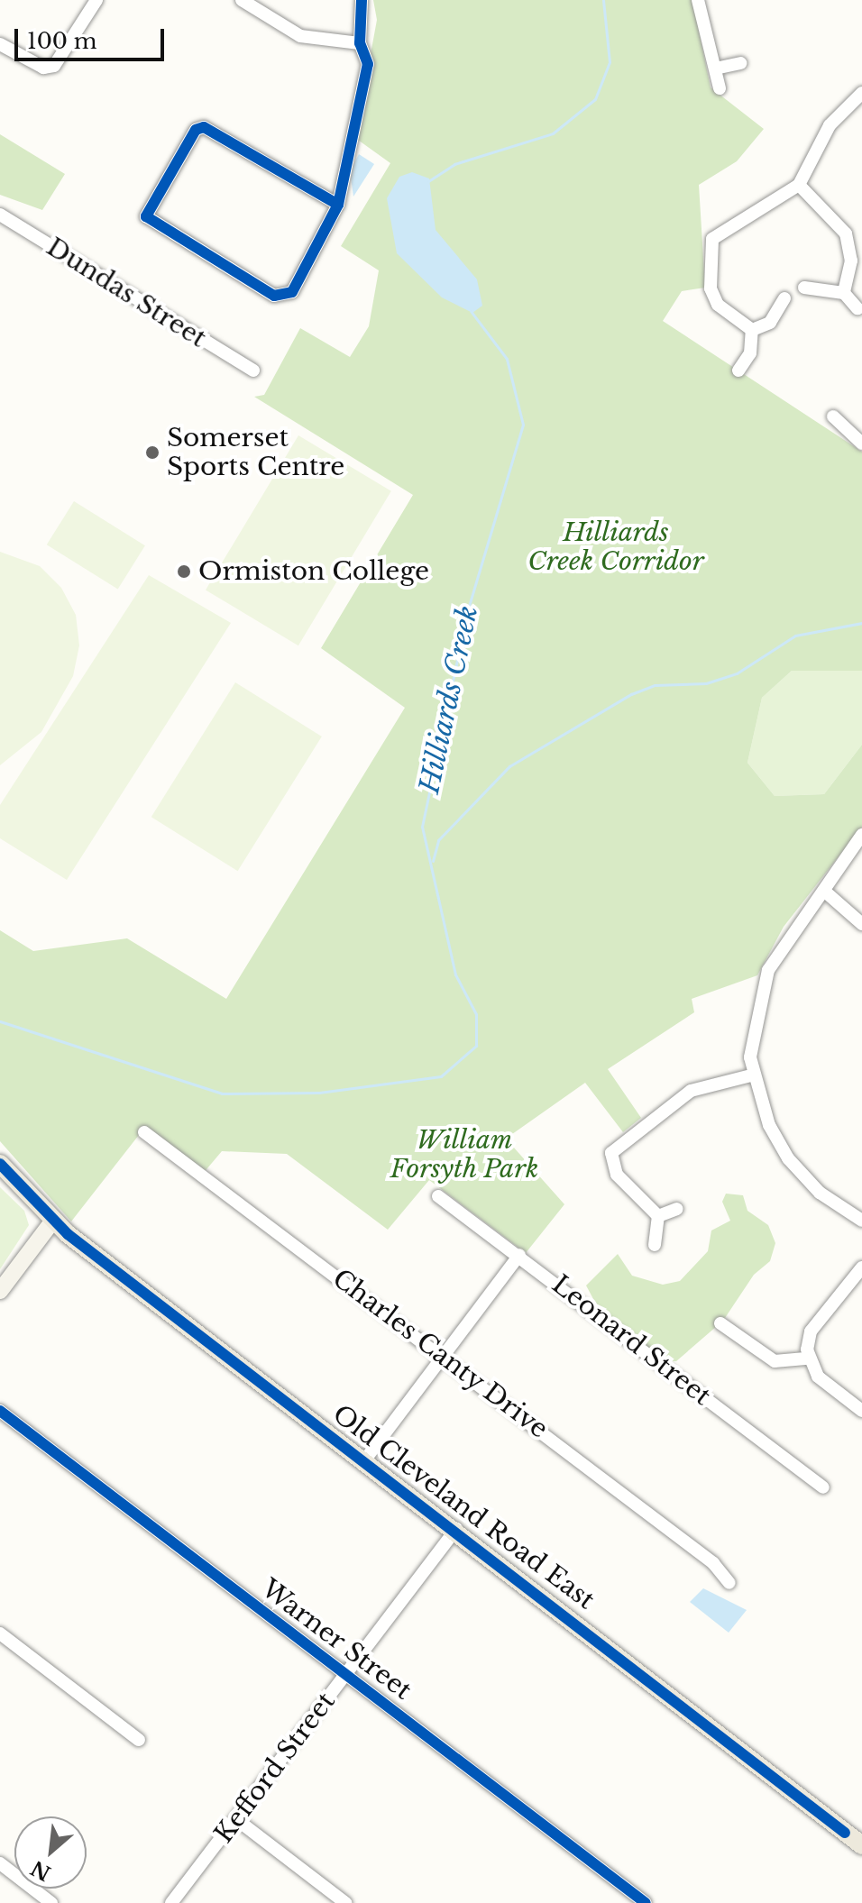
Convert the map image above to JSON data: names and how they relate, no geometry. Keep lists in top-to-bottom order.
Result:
{
  "streets": {
    "main road": ["Old Cleveland Road East"],
    "street": [
      "Dundas Street",
      "Leonard Street",
      "Charles Canty Drive",
      "Warner Street",
      "Kefford Street"
    ]
  },
  "crossings": [
    ["Old Cleveland Road East", "Kefford Street"],
    ["Warner Street", "Kefford Street"]
  ],
  "water": ["Hilliards Creek"],
  "parks": ["Hilliards Creek Corridor", "William Forsyth Park"],
  "places": ["Somerset Sports Centre", "Ormiston College"],
  "scale_bar": "100 m",
  "north": "bottom left"
}
